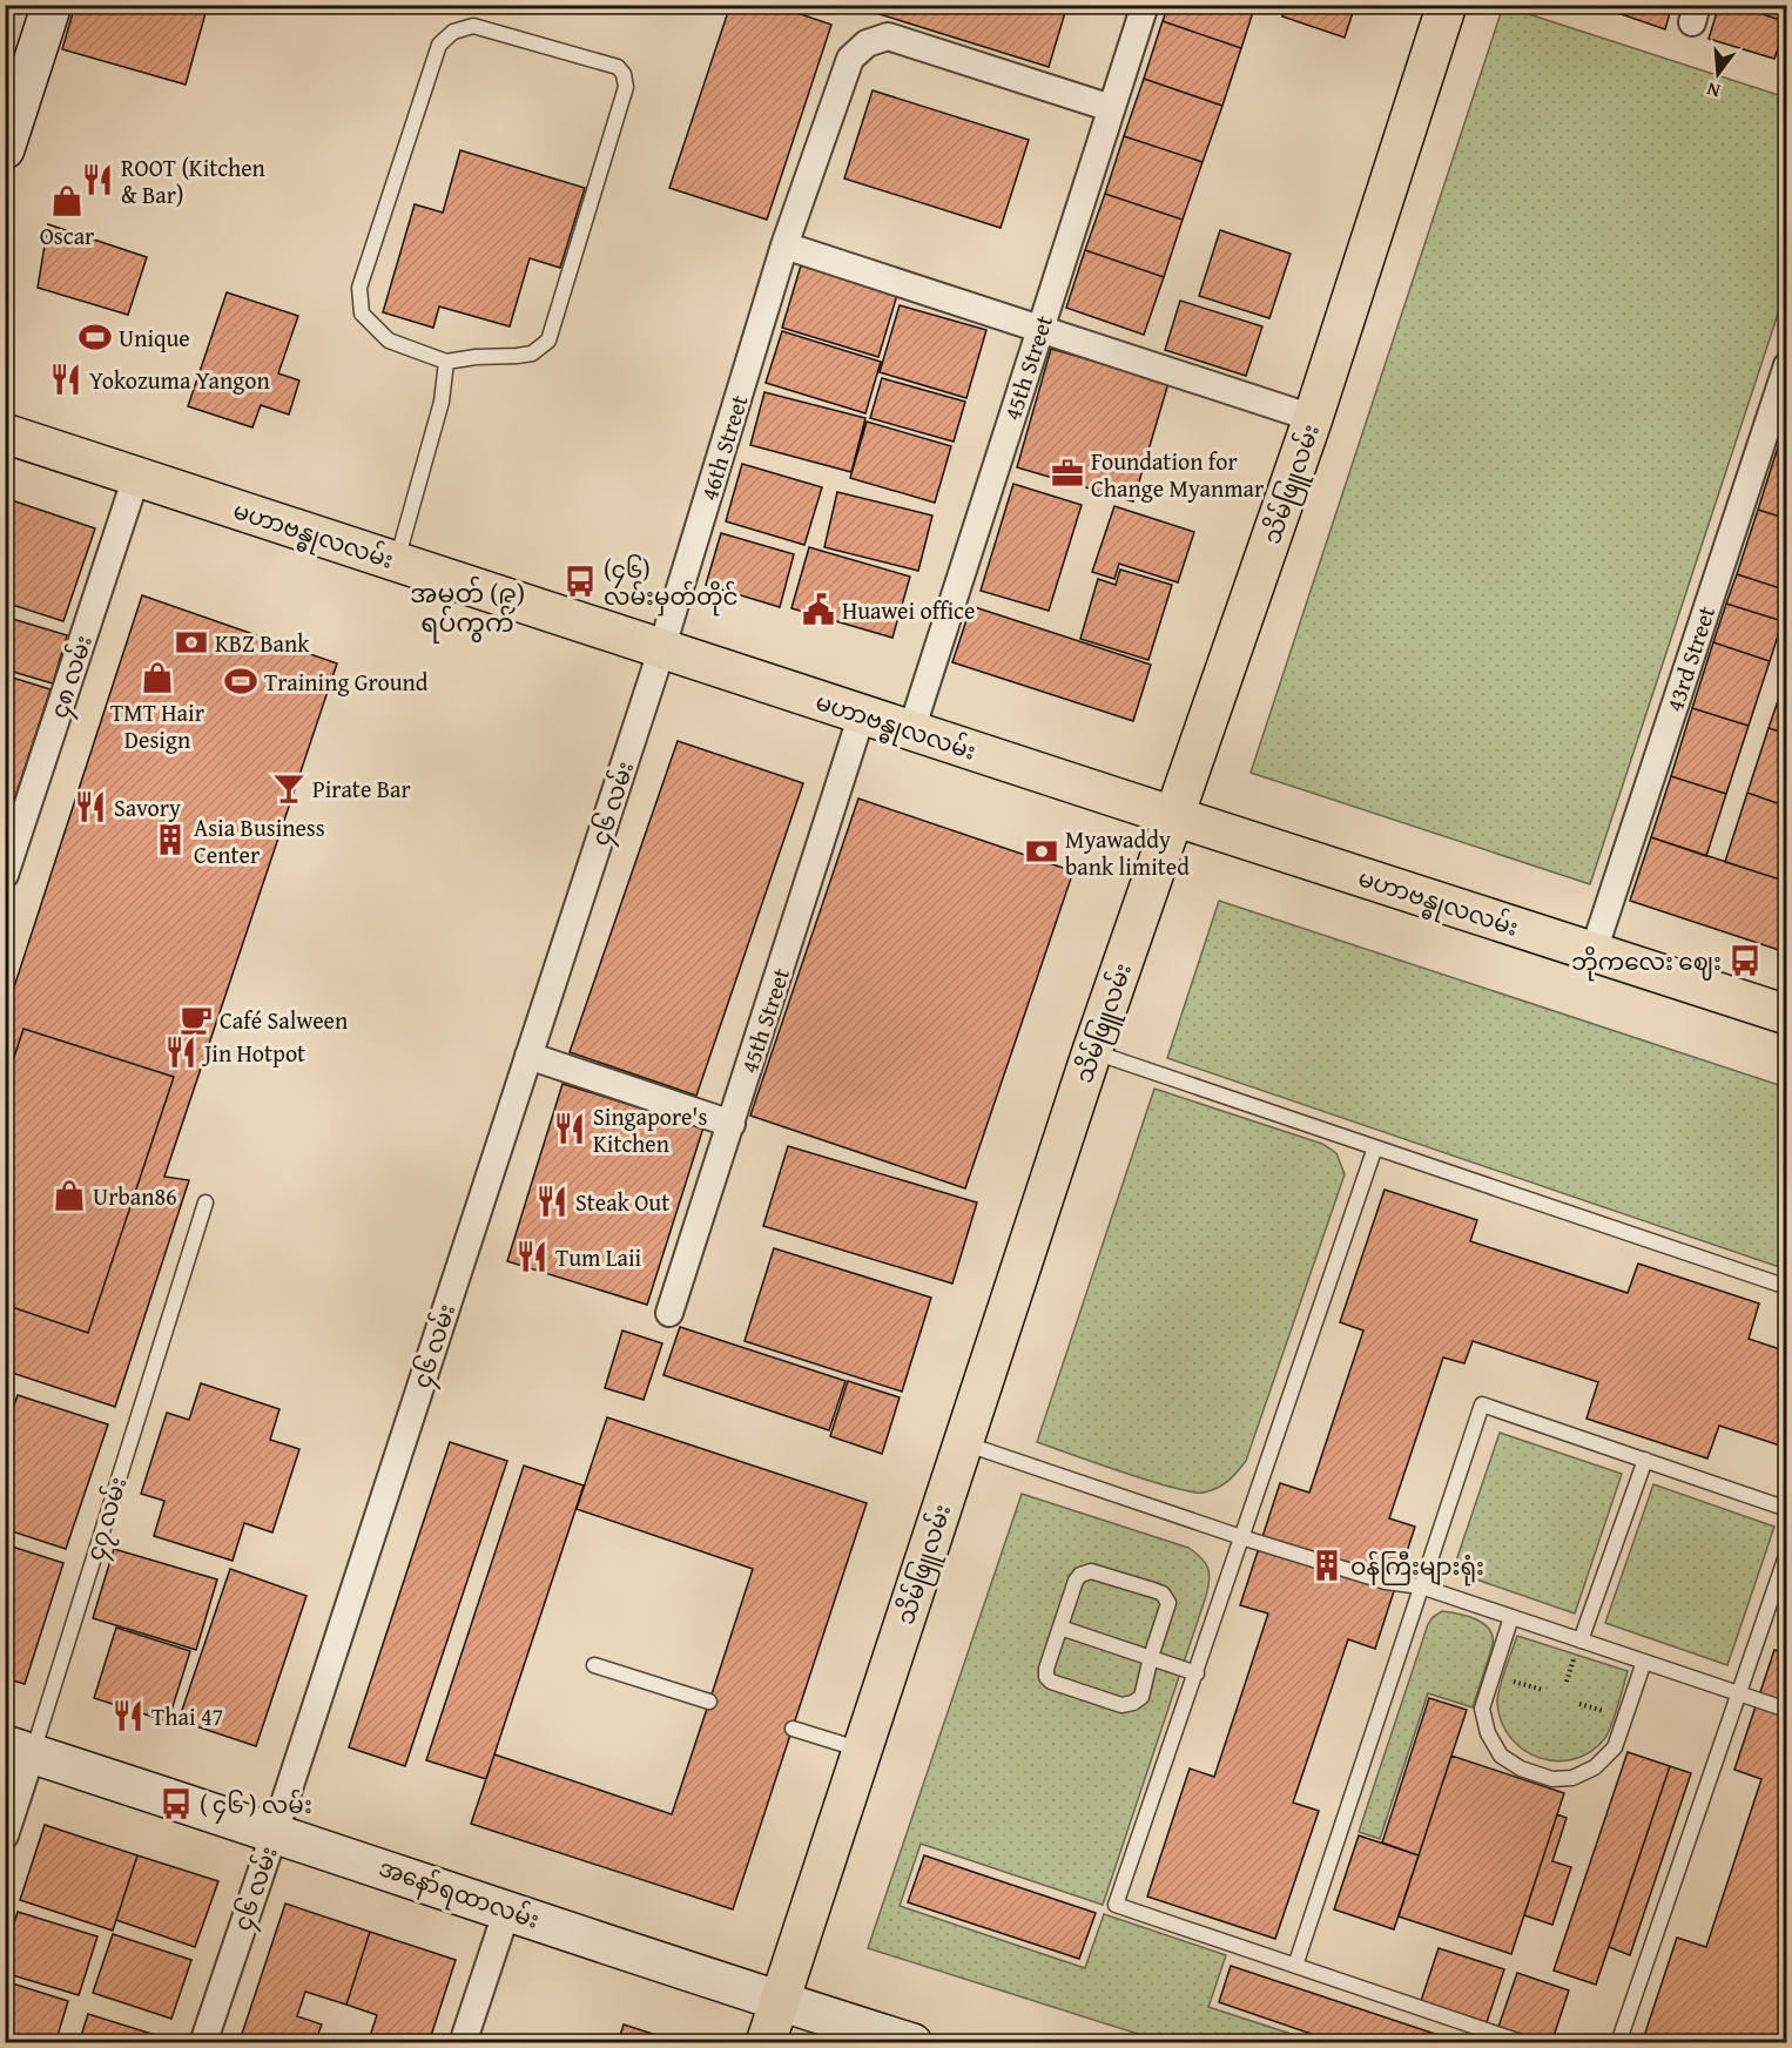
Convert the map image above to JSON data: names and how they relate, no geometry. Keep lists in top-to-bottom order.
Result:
{
  "streets": {
    "main road": ["သိမ်ဖြူလမ်း", "မဟာဗန္ဓုလလမ်း", "အနော်ရထာလမ်း"],
    "street": [
      "45th Street",
      "46th Street",
      "43rd Street",
      "၄၈ လမ်း",
      "၄၆ လမ်း",
      "၄၇ လမ်း"
    ]
  },
  "crossings": [
    ["45th Street", "46th Street"],
    ["45th Street", "မဟာဗန္ဓုလလမ်း"],
    ["46th Street", "မဟာဗန္ဓုလလမ်း"],
    ["46th Street", "၄၆ လမ်း"],
    ["သိမ်ဖြူလမ်း", "မဟာဗန္ဓုလလမ်း"],
    ["သိမ်ဖြူလမ်း", "အနော်ရထာလမ်း"],
    ["မဟာဗန္ဓုလလမ်း", "43rd Street"],
    ["မဟာဗန္ဓုလလမ်း", "၄၈ လမ်း"],
    ["မဟာဗန္ဓုလလမ်း", "၄၆ လမ်း"],
    ["၄၆ လမ်း", "အနော်ရထာလမ်း"],
    ["၄၇ လမ်း", "အနော်ရထာလမ်း"]
  ],
  "districts": ["အမှတ် (၉) ရပ်ကွက်"],
  "places": {
    "restaurant": [
      "ROOT (Kitchen & Bar)",
      "Yokozuma Yangon",
      "Savory",
      "Jin Hotpot",
      "Singapore's Kitchen",
      "Steak Out",
      "Tum Laii",
      "Thai 47"
    ],
    "shop": ["Oscar", "TMT Hair Design", "Urban86"],
    "sports": ["Unique", "Training Ground"],
    "office": ["Foundation for Change Myanmar"],
    "bus stop": ["(၄၆) လမ်းမှတ်တိုင်", "ဘိုကလေး ဈေး", "( ၄၆ ) လမ်း"],
    "public building": ["Huawei office"],
    "bank": ["KBZ Bank", "Myawaddy bank limited"],
    "bar": ["Pirate Bar"],
    "building": ["Asia Business Center", "ဝန်ကြီးများရုံး"],
    "cafe": ["Café Salween"]
  },
  "north": "bottom"
}
